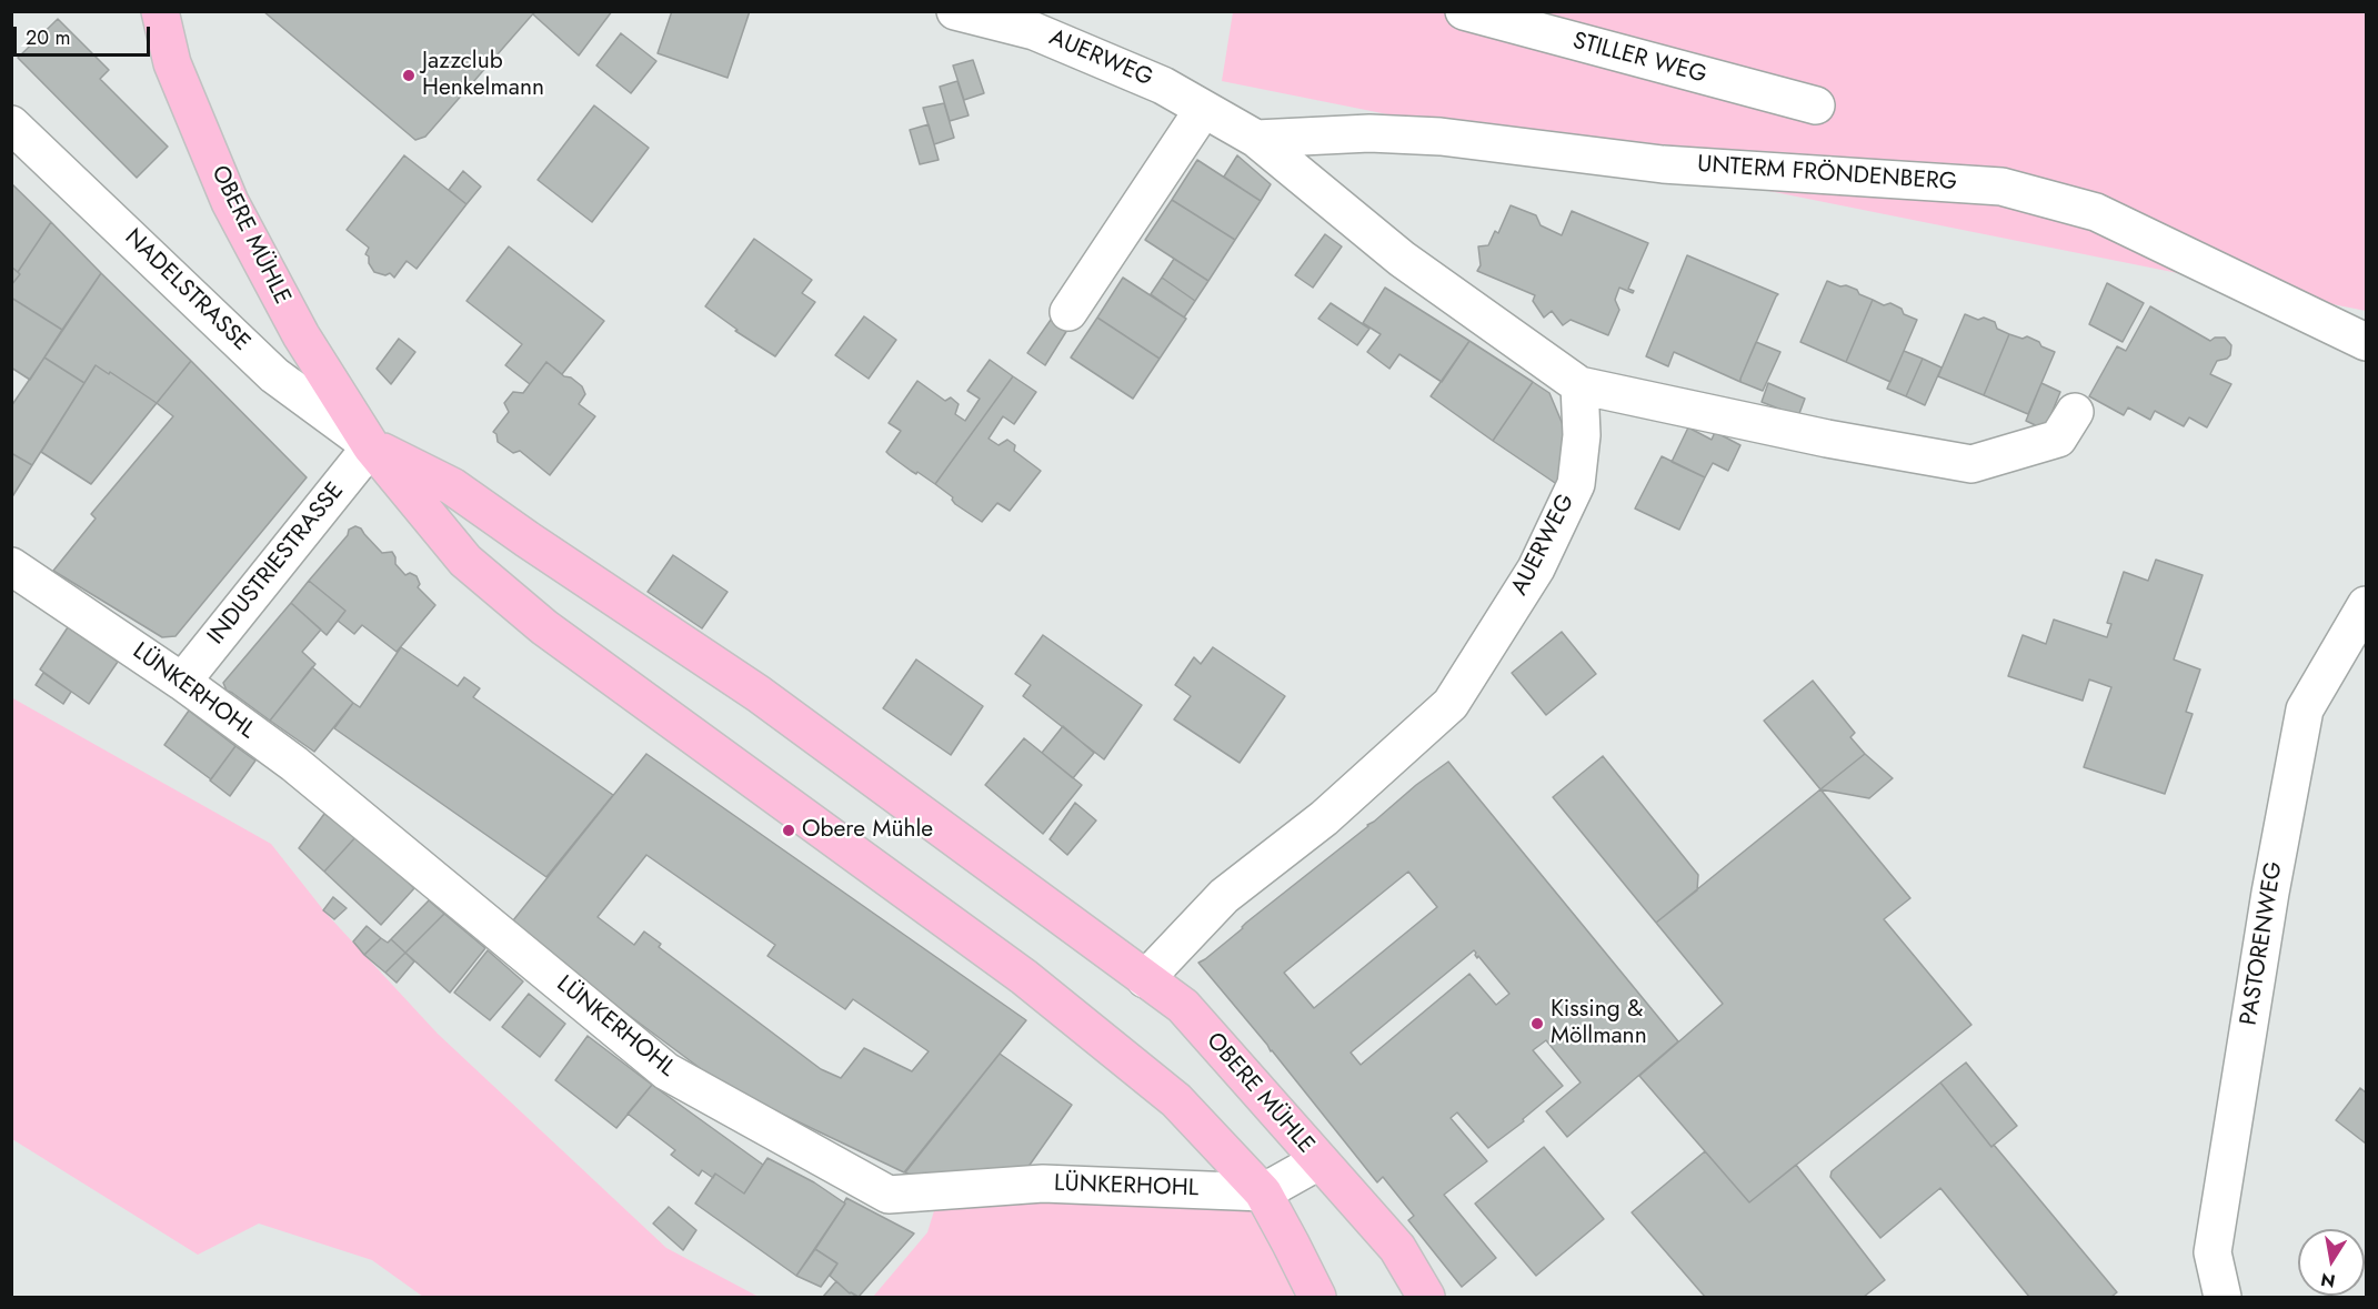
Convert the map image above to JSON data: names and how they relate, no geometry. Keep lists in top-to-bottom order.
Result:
{
  "streets": {
    "main road": ["OBERE MÜHLE"],
    "street": [
      "AUERWEG",
      "STILLER WEG",
      "UNTERM FRÖNDENBERG",
      "NADELSTRASSE",
      "INDUSTRIESTRASSE",
      "LÜNKERHOHL",
      "PASTORENWEG"
    ]
  },
  "crossings": [
    ["AUERWEG", "UNTERM FRÖNDENBERG"],
    ["AUERWEG", "OBERE MÜHLE"],
    ["OBERE MÜHLE", "NADELSTRASSE"],
    ["OBERE MÜHLE", "INDUSTRIESTRASSE"],
    ["OBERE MÜHLE", "LÜNKERHOHL"],
    ["NADELSTRASSE", "INDUSTRIESTRASSE"],
    ["INDUSTRIESTRASSE", "LÜNKERHOHL"]
  ],
  "places": ["Jazzclub Henkelmann", "Obere Mühle", "Kissing & Möllmann"],
  "scale_bar": "20 m",
  "north": "bottom"
}
